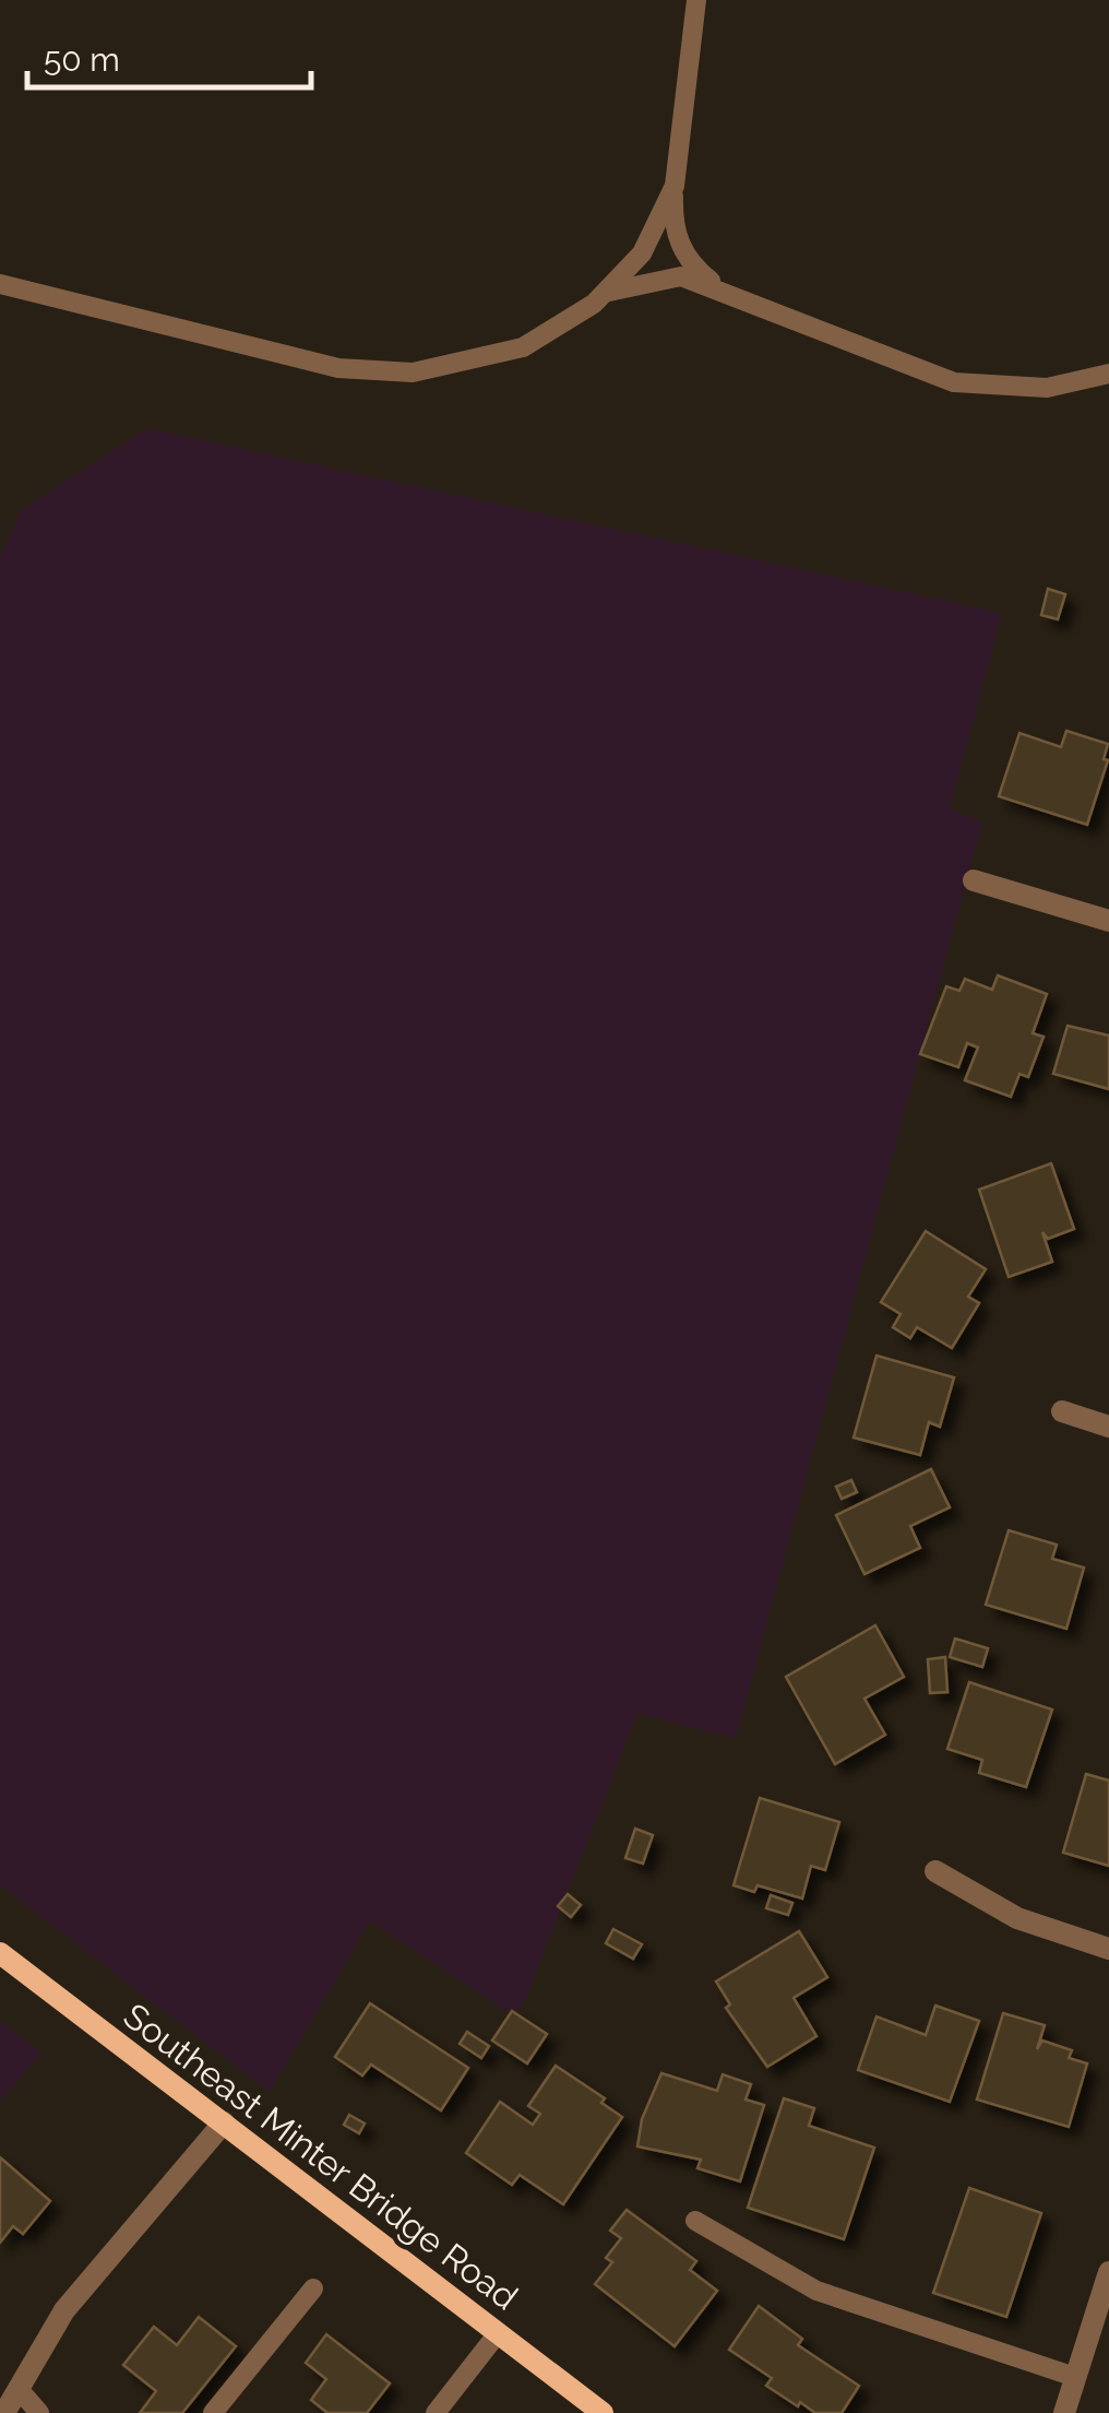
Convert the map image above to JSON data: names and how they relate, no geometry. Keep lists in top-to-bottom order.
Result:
{
  "streets": {
    "main road": ["Southeast Minter Bridge Road"]
  },
  "scale_bar": "50 m"
}
